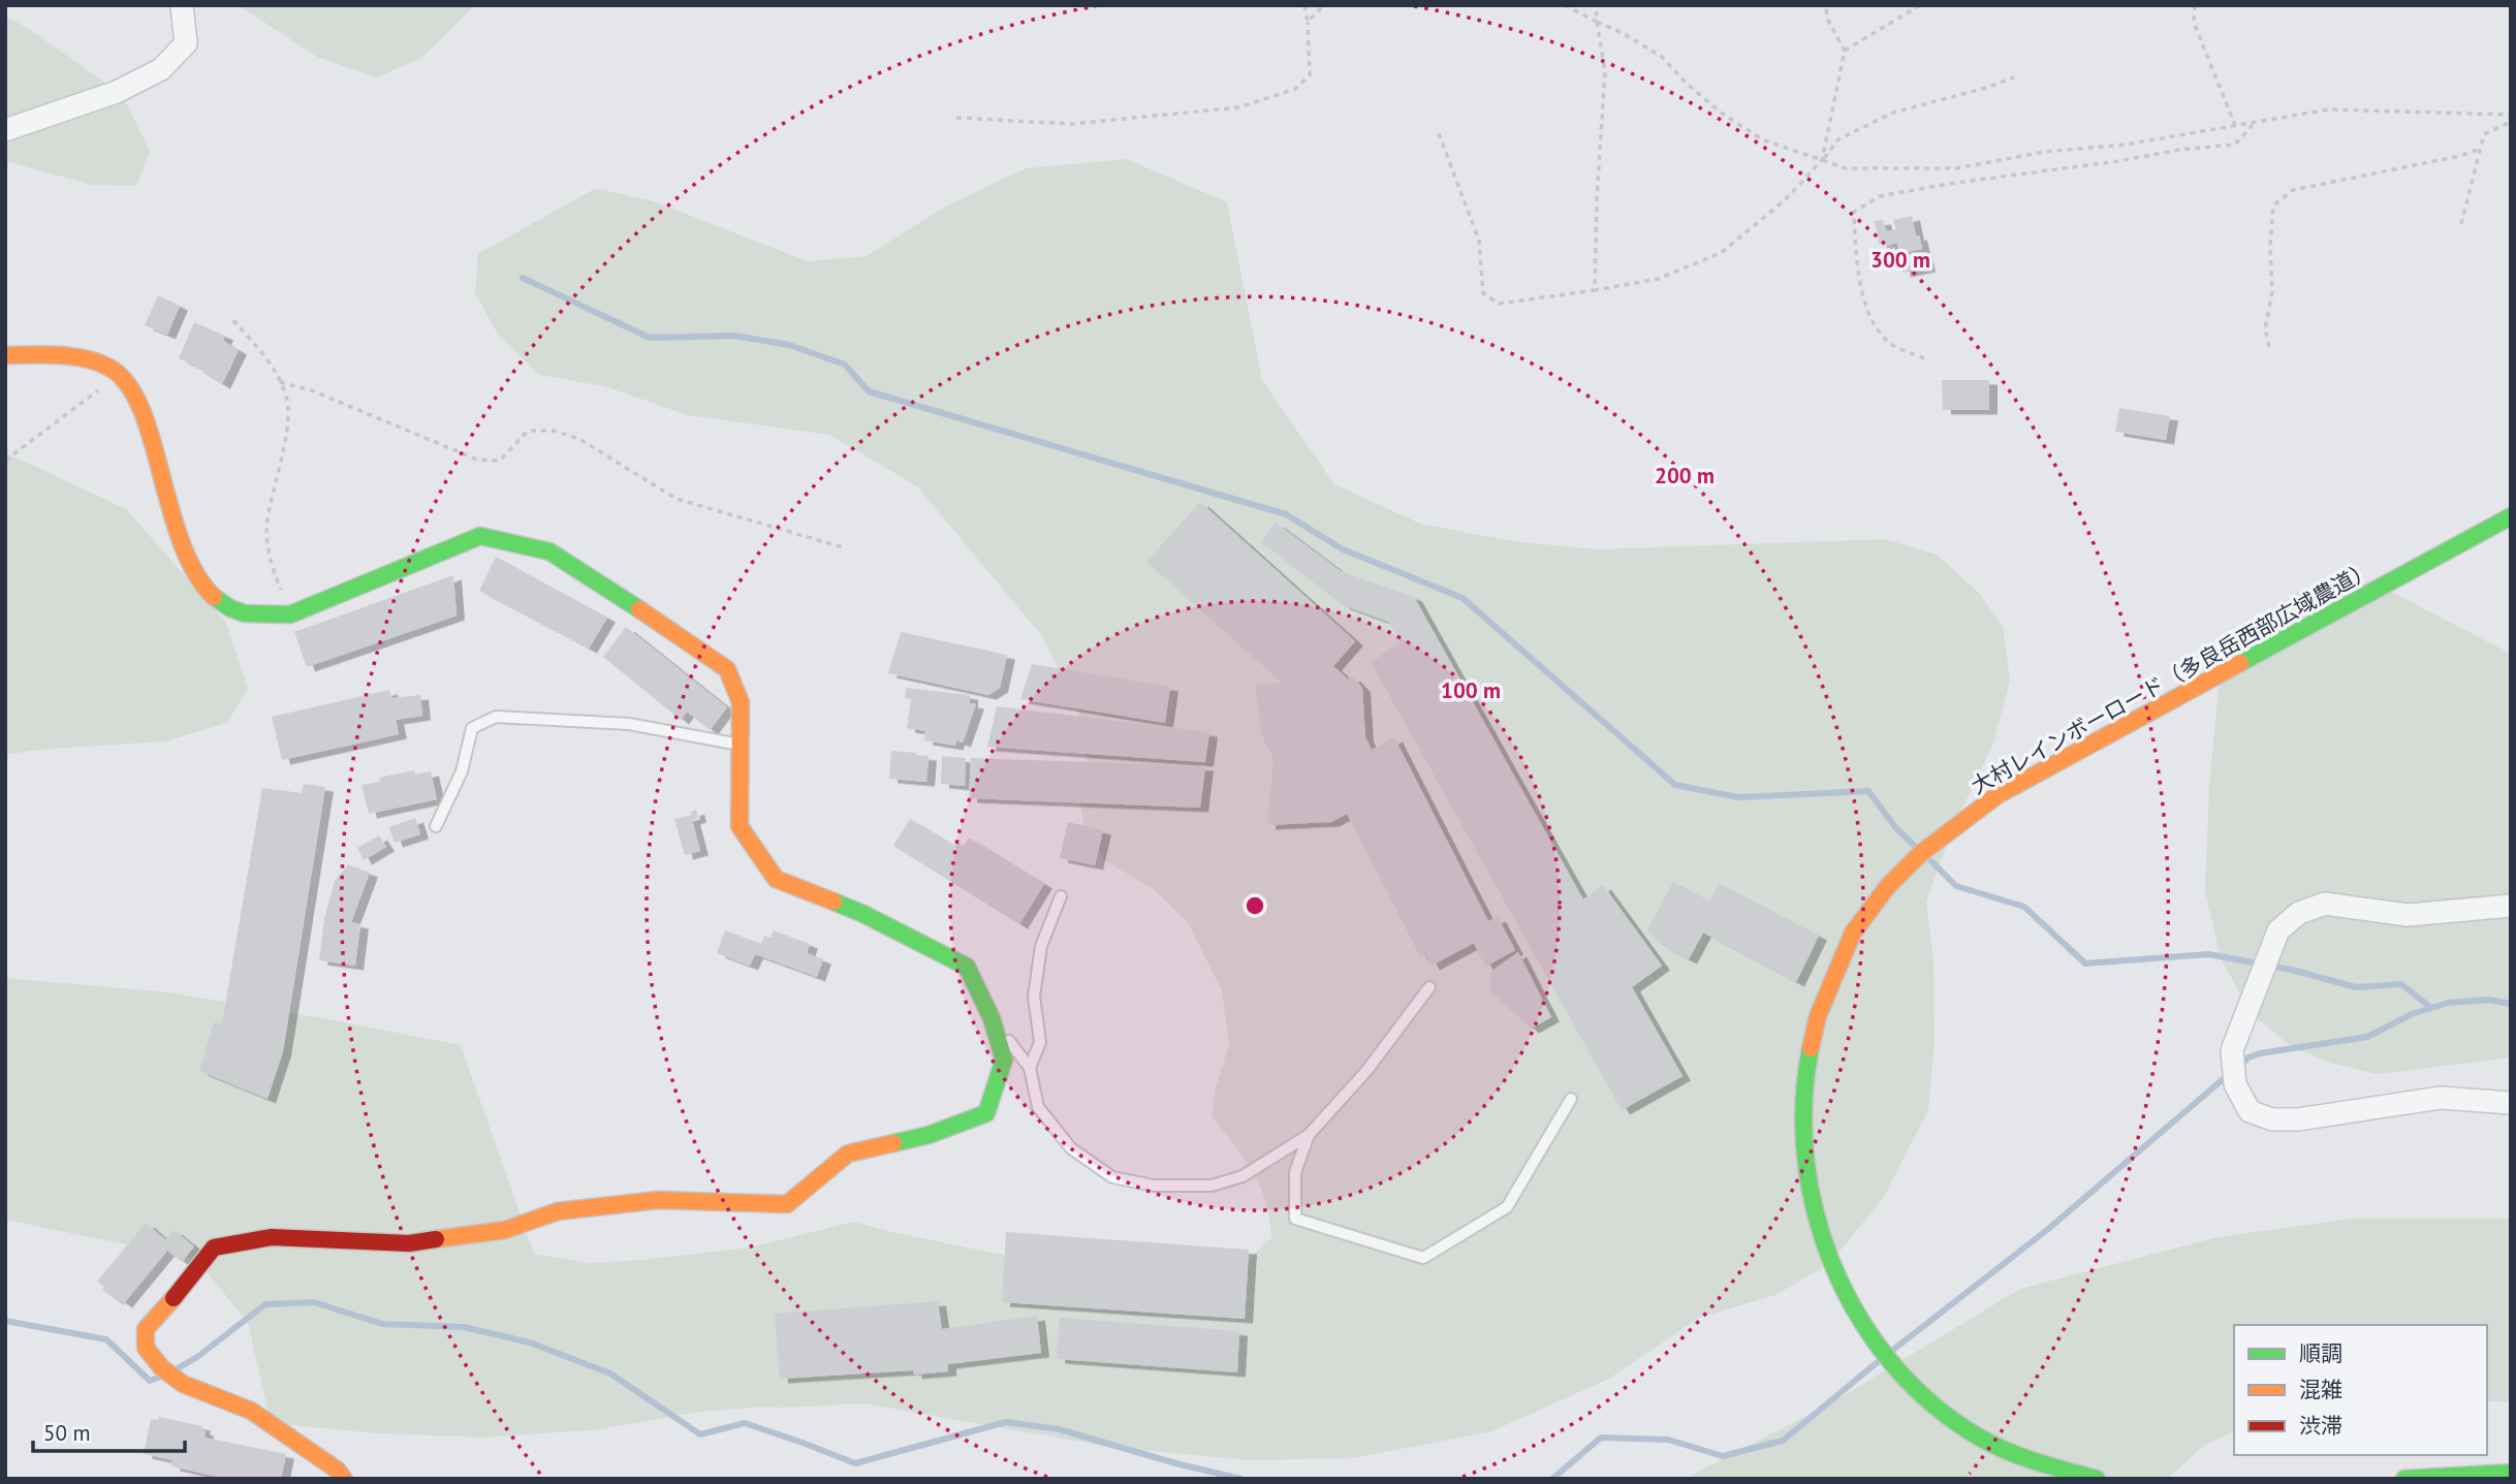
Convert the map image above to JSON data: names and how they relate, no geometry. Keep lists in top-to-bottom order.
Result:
{
  "streets": {
    "street": ["大村レインボーロード（多良岳西部広域農道）"]
  },
  "legend": ["順調", "混雑", "渋滞"],
  "scale_bar": "50 m",
  "rings": ["300 m", "200 m", "100 m"]
}
